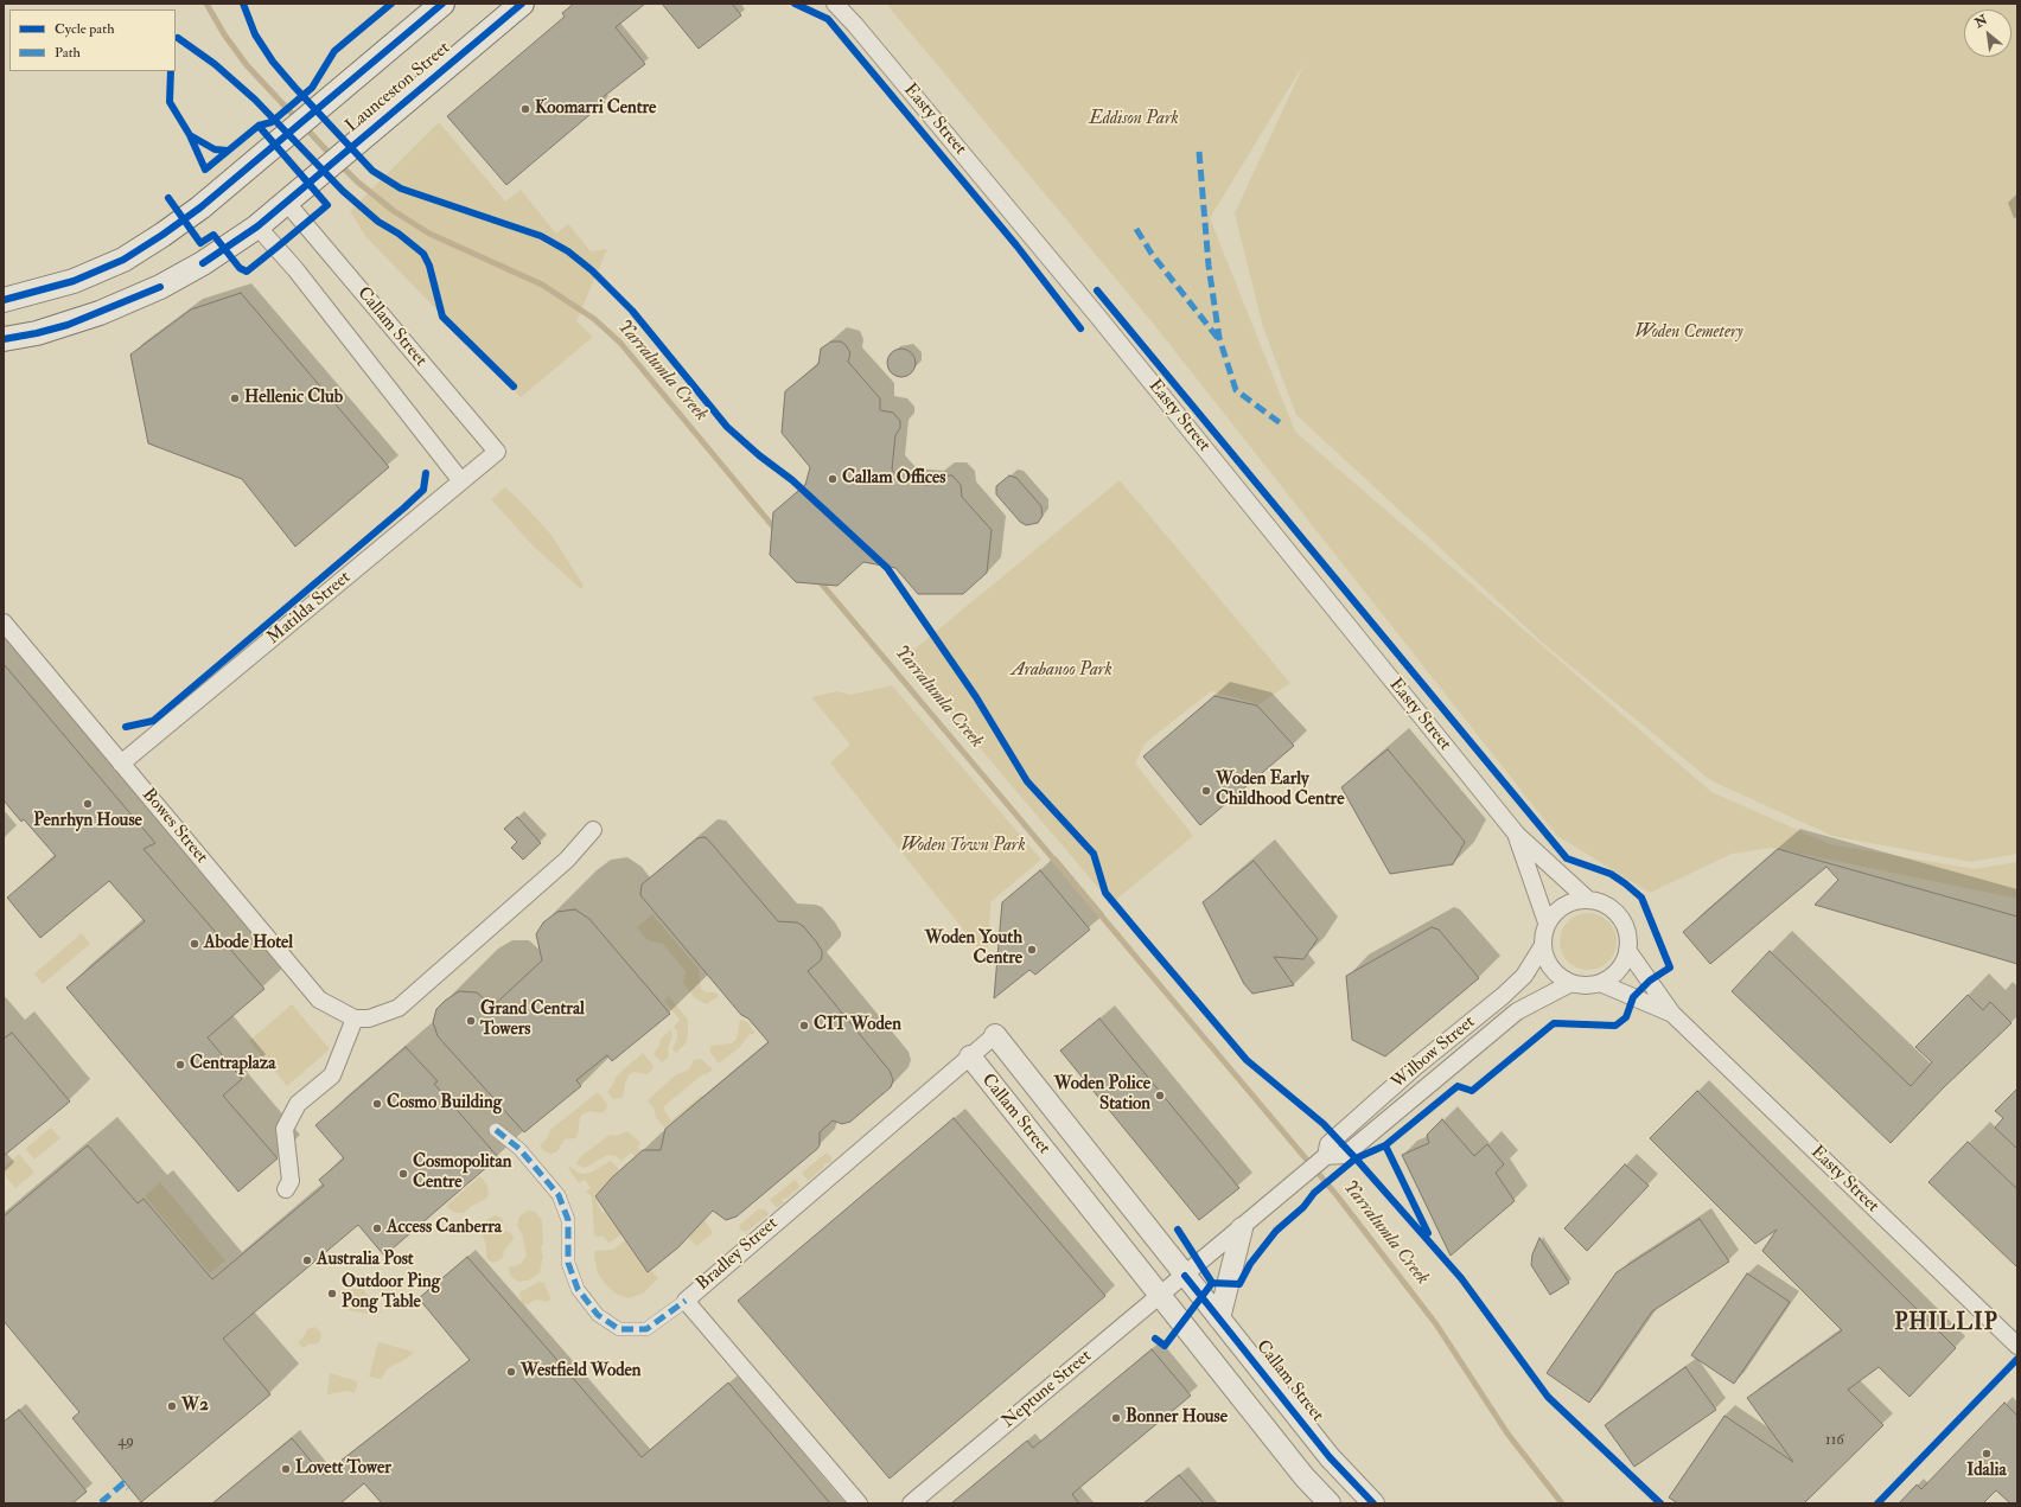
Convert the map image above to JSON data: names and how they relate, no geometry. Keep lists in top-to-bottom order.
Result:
{
  "streets": {
    "main road": ["Launceston Street"],
    "street": [
      "Easty Street",
      "Callam Street",
      "Matilda Street",
      "Bowes Street",
      "Wilbow Street",
      "Bradley Street",
      "Neptune Street"
    ]
  },
  "crossings": [
    ["Launceston Street", "Callam Street"],
    ["Easty Street", "Wilbow Street"],
    ["Callam Street", "Matilda Street"],
    ["Callam Street", "Wilbow Street"],
    ["Callam Street", "Bradley Street"],
    ["Callam Street", "Neptune Street"],
    ["Matilda Street", "Bowes Street"],
    ["Wilbow Street", "Neptune Street"]
  ],
  "districts": ["PHILLIP"],
  "water": ["Yarralumla Creek"],
  "parks": [
    "Eddison Park",
    "Woden Cemetery",
    "Arabanoo Park",
    "Woden Town Park"
  ],
  "places": [
    "Koomarri Centre",
    "Hellenic Club",
    "Callam Offices",
    "Woden Early Childhood Centre",
    "Penrhyn House",
    "Abode Hotel",
    "Woden Youth Centre",
    "Grand Central Towers",
    "CIT Woden",
    "Centraplaza",
    "Woden Police Station",
    "Cosmo Building",
    "Cosmopolitan Centre",
    "Access Canberra",
    "Australia Post",
    "Outdoor Ping Pong Table",
    "Westfield Woden",
    "W2",
    "Bonner House",
    "Idalia",
    "Lovett Tower"
  ],
  "house_numbers": ["116", "49"],
  "legend": ["Cycle path", "Path"],
  "north": "top left"
}
